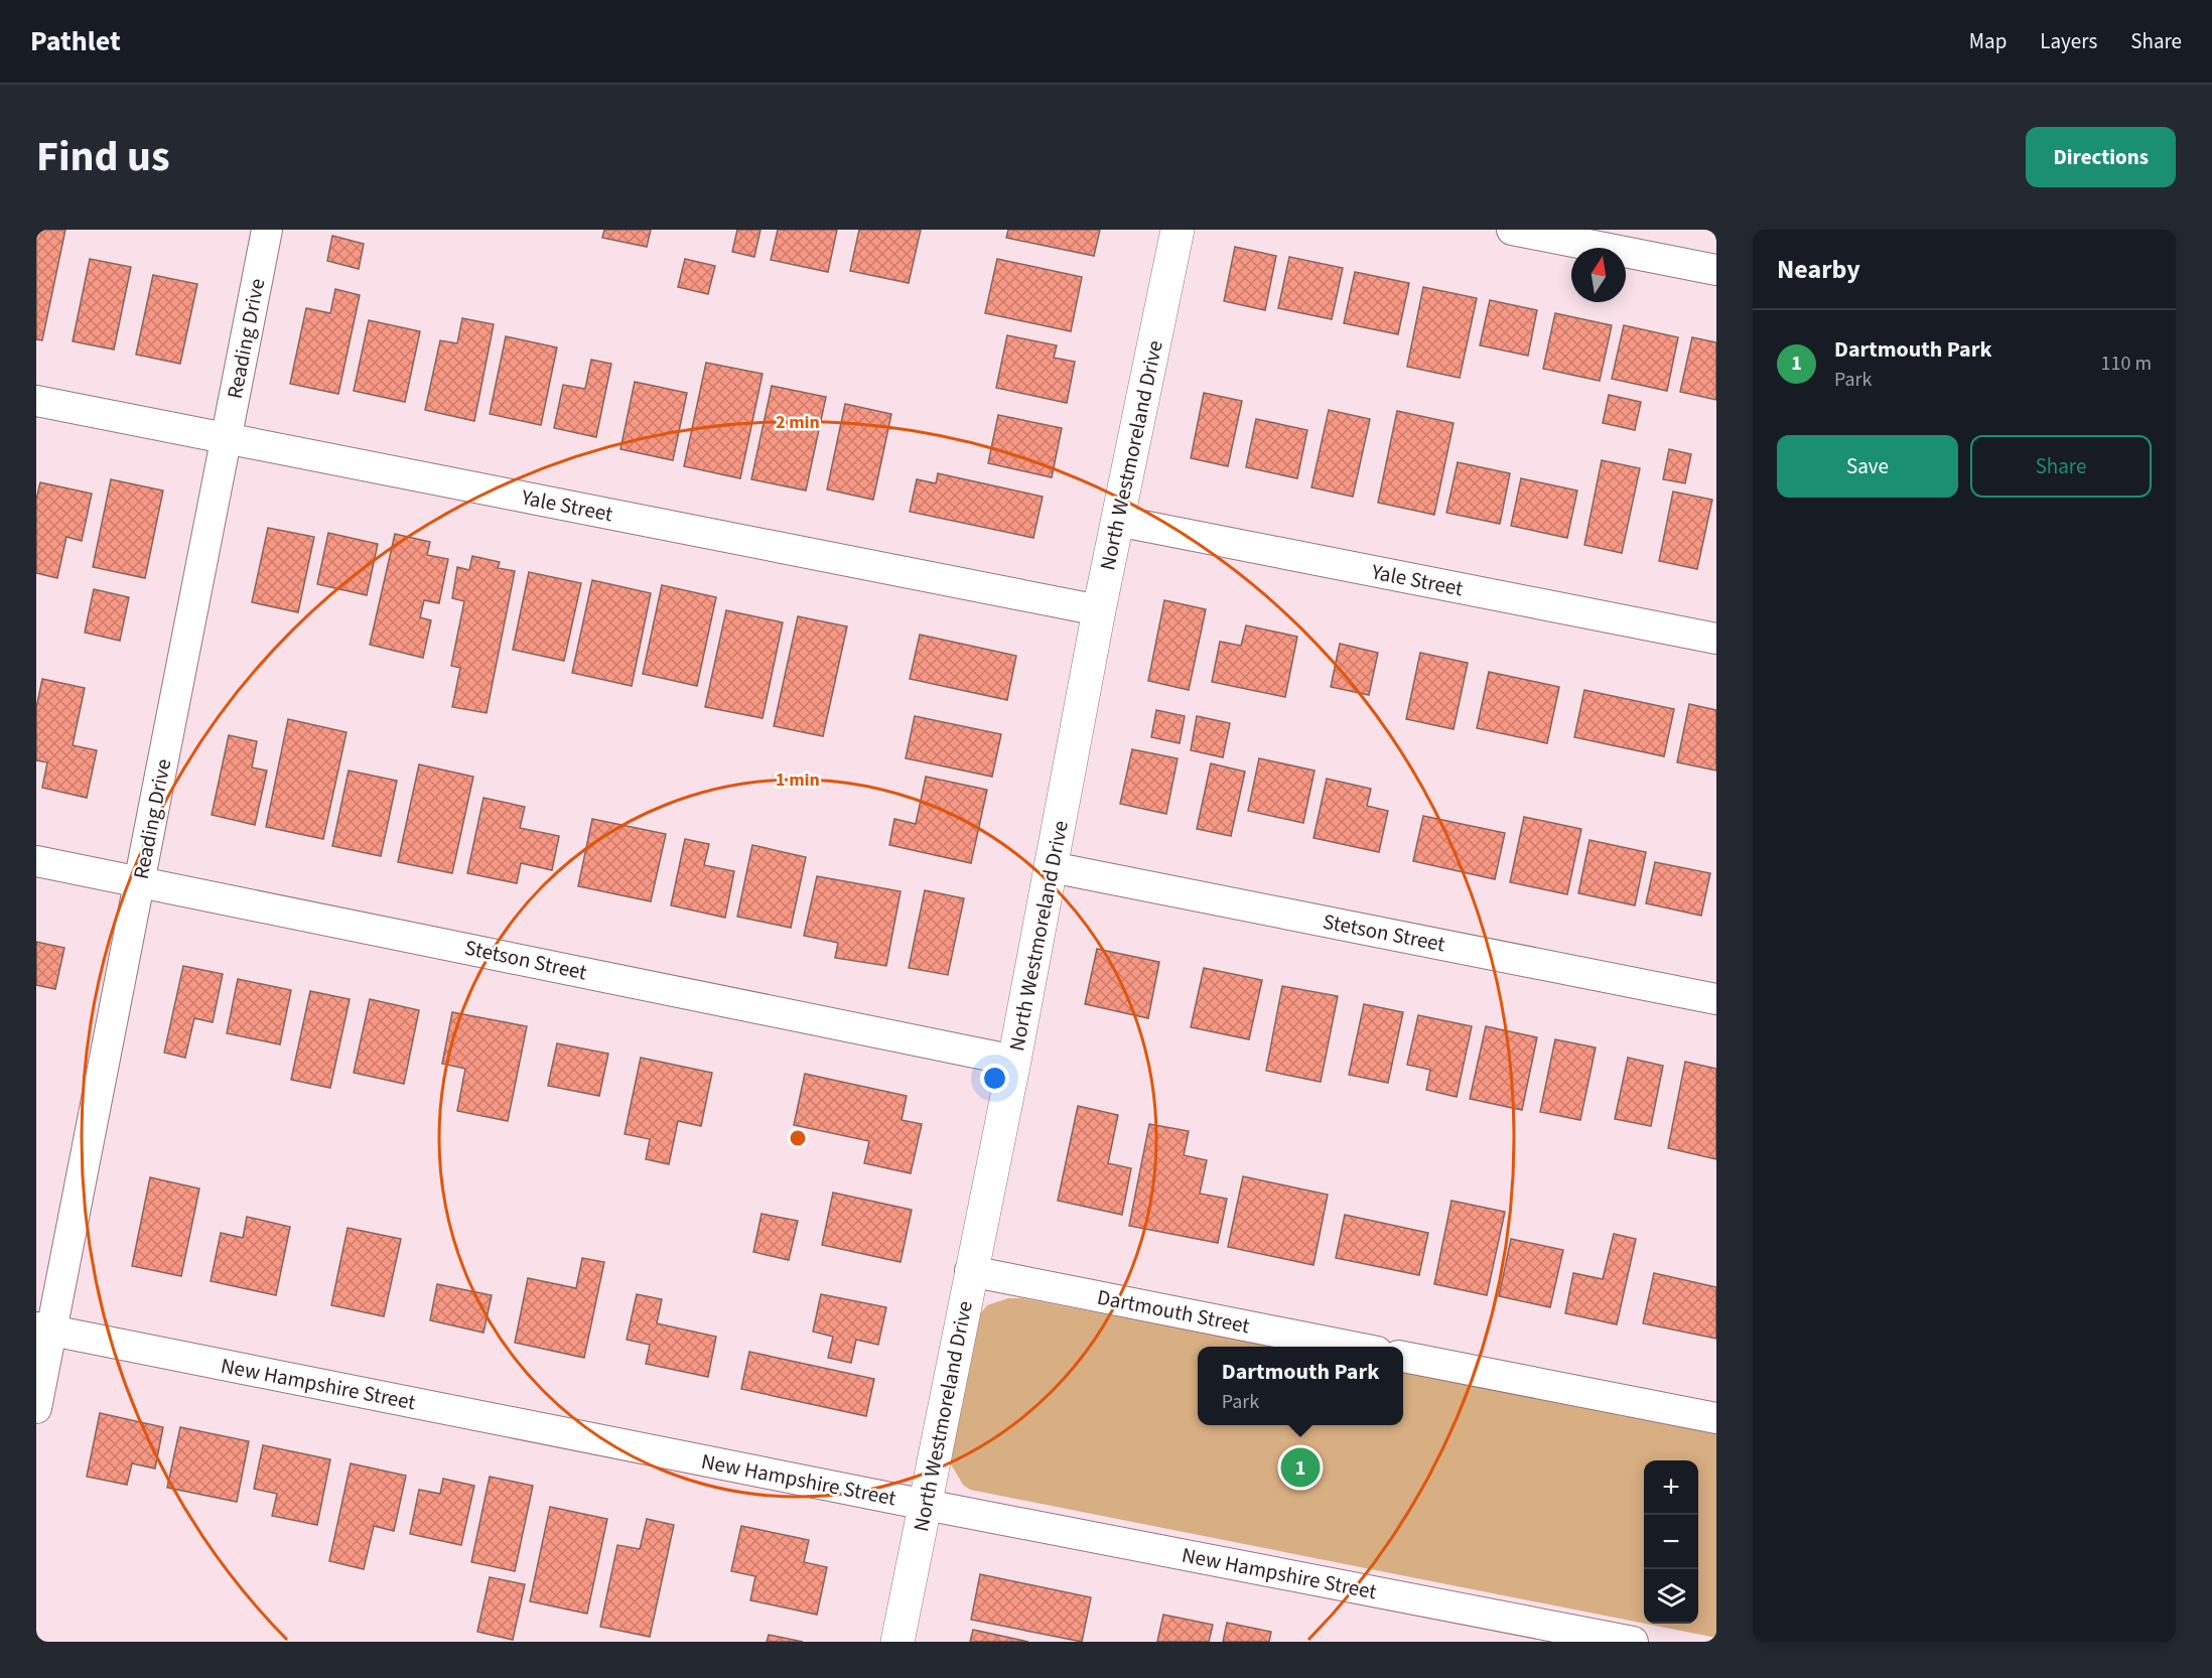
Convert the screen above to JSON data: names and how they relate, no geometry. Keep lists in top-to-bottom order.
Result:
{
  "streets": {
    "street": [
      "Reading Drive",
      "North Westmoreland Drive",
      "Yale Street",
      "Stetson Street",
      "Dartmouth Street",
      "New Hampshire Street"
    ]
  },
  "crossings": [
    ["Reading Drive", "Yale Street"],
    ["Reading Drive", "Stetson Street"],
    ["Reading Drive", "New Hampshire Street"],
    ["North Westmoreland Drive", "Yale Street"],
    ["North Westmoreland Drive", "Stetson Street"],
    ["North Westmoreland Drive", "Dartmouth Street"],
    ["North Westmoreland Drive", "New Hampshire Street"]
  ],
  "north": "top",
  "page": {
    "header": "Pathlet",
    "nav": ["Map", "Layers", "Share"],
    "title": "Find us",
    "buttons": [
      "Directions",
      ["Save", "Share"]
    ],
    "heading": "Nearby",
    "list": [
      {
        "mark": "1",
        "name": "Dartmouth Park",
        "note": "Park",
        "value": "110 m"
      }
    ],
    "popup": ["Dartmouth Park", "Park"],
    "pins": "1",
    "map_buttons": ["+", "−"]
  },
  "rings": ["2 min", "1 min"]
}
